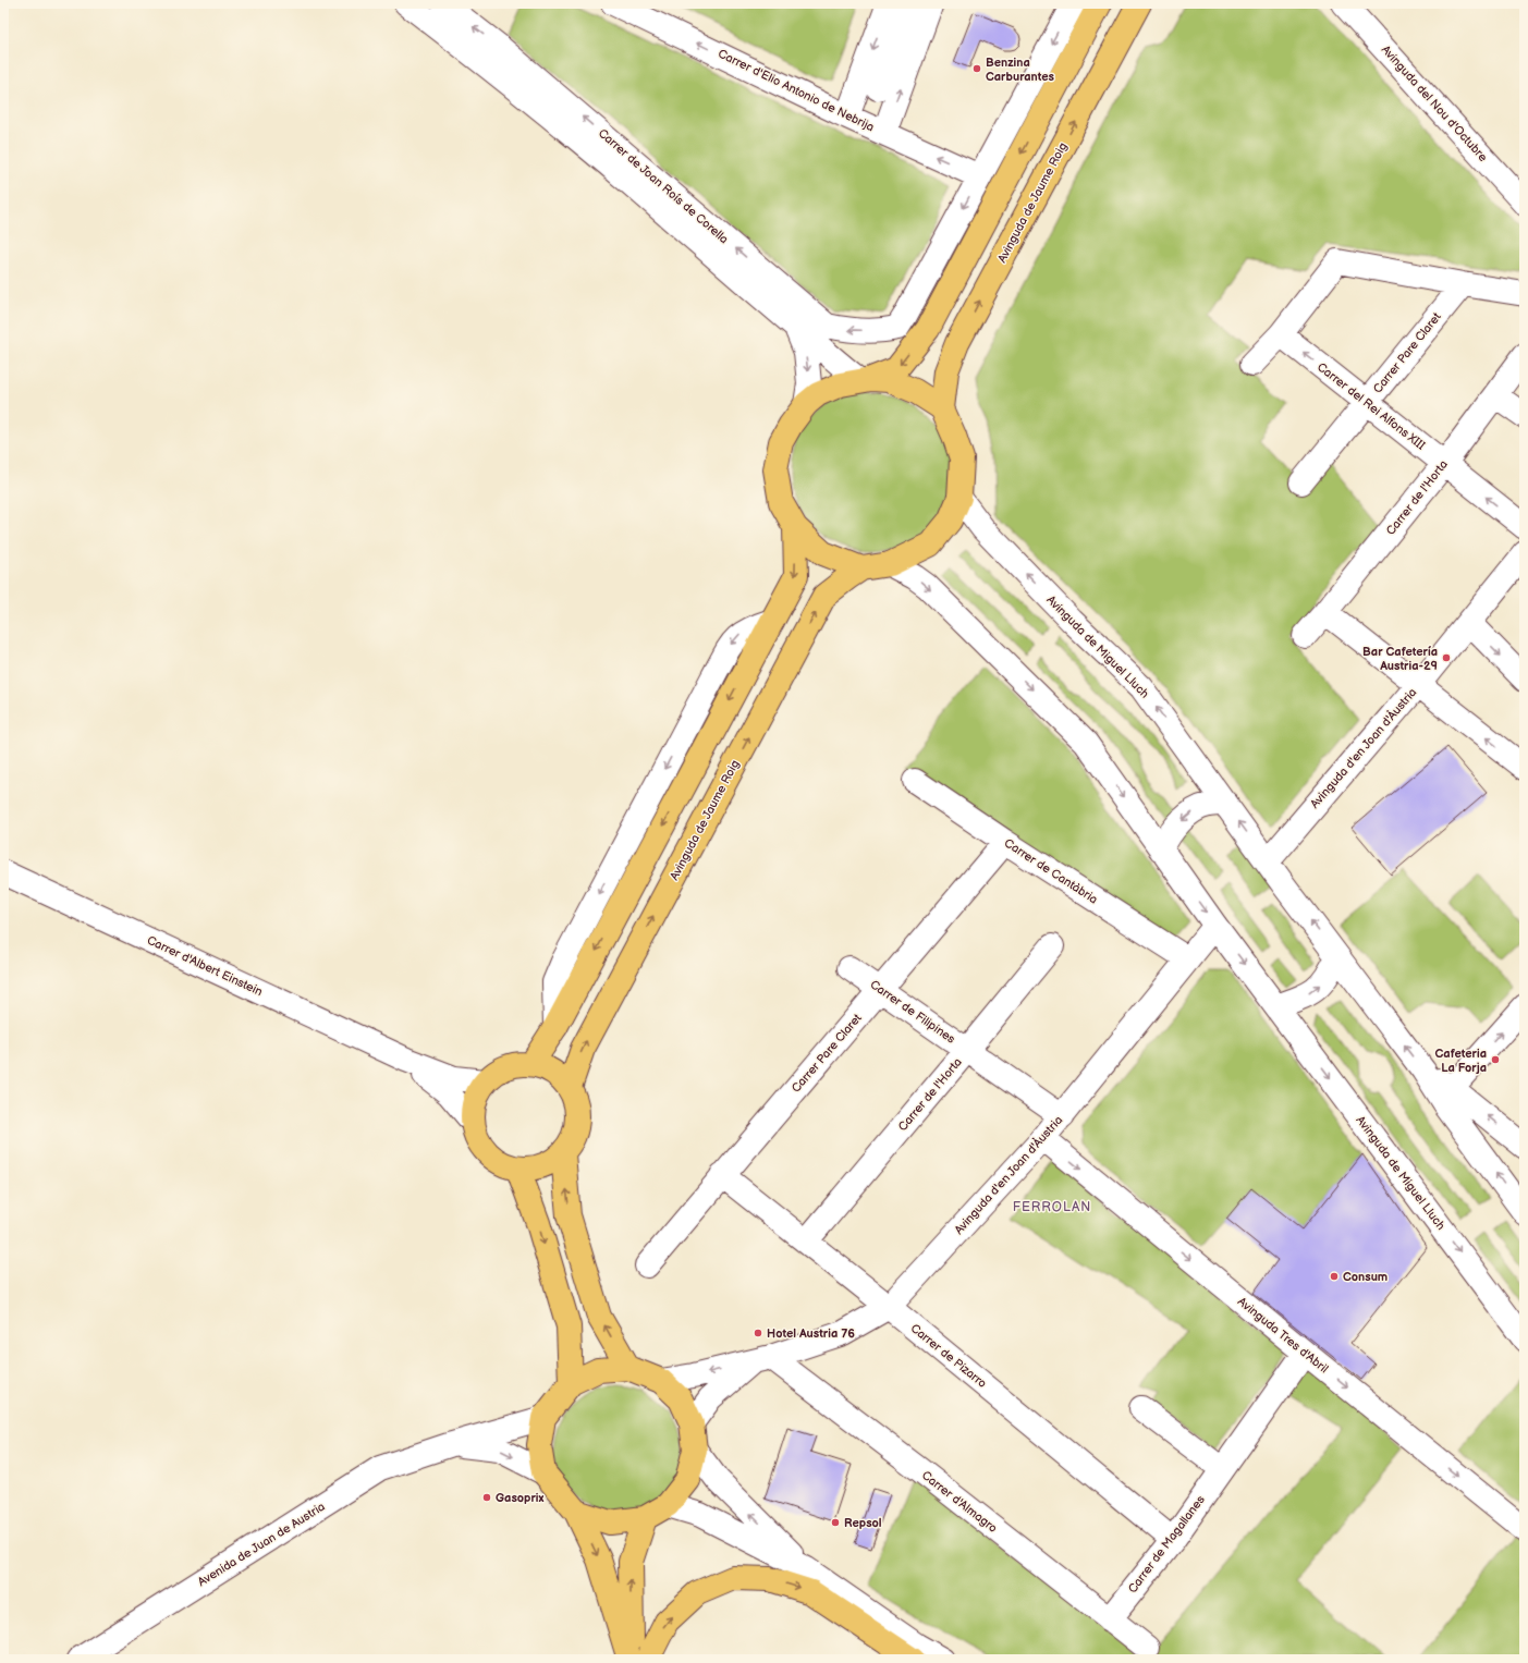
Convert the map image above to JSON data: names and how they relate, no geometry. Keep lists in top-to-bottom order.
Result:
{
  "streets": {
    "main road": ["Avinguda de Jaume Roig"],
    "street": [
      "Carrer d'Elio Antonio de Nebrija",
      "Avinguda del Nou d'Octubre",
      "Carrer de Joan Roís de Corella",
      "Carrer Pare Claret",
      "Carrer del Rei Alfons XIII",
      "Carrer de l'Horta",
      "Avinguda de Miguel Lluch",
      "Avinguda d'en Joan d'Àustria",
      "Carrer de Cantàbria",
      "Carrer d'Albert Einstein",
      "Carrer de Filipines",
      "Avinguda Tres d'Abril",
      "Carrer de Pizarro",
      "Carrer d'Almagro",
      "Avenida de Juan de Austria",
      "Carrer de Magallanes"
    ]
  },
  "crossings": [
    ["Carrer d'Elio Antonio de Nebrija", "Carrer de Joan Roís de Corella"],
    ["Avinguda de Jaume Roig", "Carrer d'Albert Einstein"],
    ["Carrer Pare Claret", "Carrer del Rei Alfons XIII"],
    ["Carrer Pare Claret", "Carrer de Cantàbria"],
    ["Carrer Pare Claret", "Carrer de Filipines"],
    ["Carrer Pare Claret", "Carrer de Pizarro"],
    ["Carrer del Rei Alfons XIII", "Carrer de l'Horta"],
    ["Carrer de l'Horta", "Carrer de Filipines"],
    ["Carrer de l'Horta", "Carrer de Pizarro"],
    ["Avinguda de Miguel Lluch", "Avinguda d'en Joan d'Àustria"],
    ["Avinguda d'en Joan d'Àustria", "Carrer de Cantàbria"],
    ["Avinguda d'en Joan d'Àustria", "Carrer de Filipines"],
    ["Avinguda d'en Joan d'Àustria", "Avinguda Tres d'Abril"],
    ["Avinguda d'en Joan d'Àustria", "Carrer de Pizarro"],
    ["Avinguda d'en Joan d'Àustria", "Carrer d'Almagro"],
    ["Avinguda d'en Joan d'Àustria", "Avenida de Juan de Austria"],
    ["Avinguda Tres d'Abril", "Carrer de Magallanes"],
    ["Carrer de Pizarro", "Carrer de Magallanes"],
    ["Carrer d'Almagro", "Carrer de Magallanes"]
  ],
  "one_way": ["Avinguda Tres d'Abril"],
  "districts": ["FERROLAN"],
  "places": [
    "Benzina Carburantes",
    "Bar Cafetería Austria-29",
    "Cafeteria La Forja",
    "Consum",
    "Hotel Austria 76",
    "Gasoprix",
    "Repsol"
  ]
}
